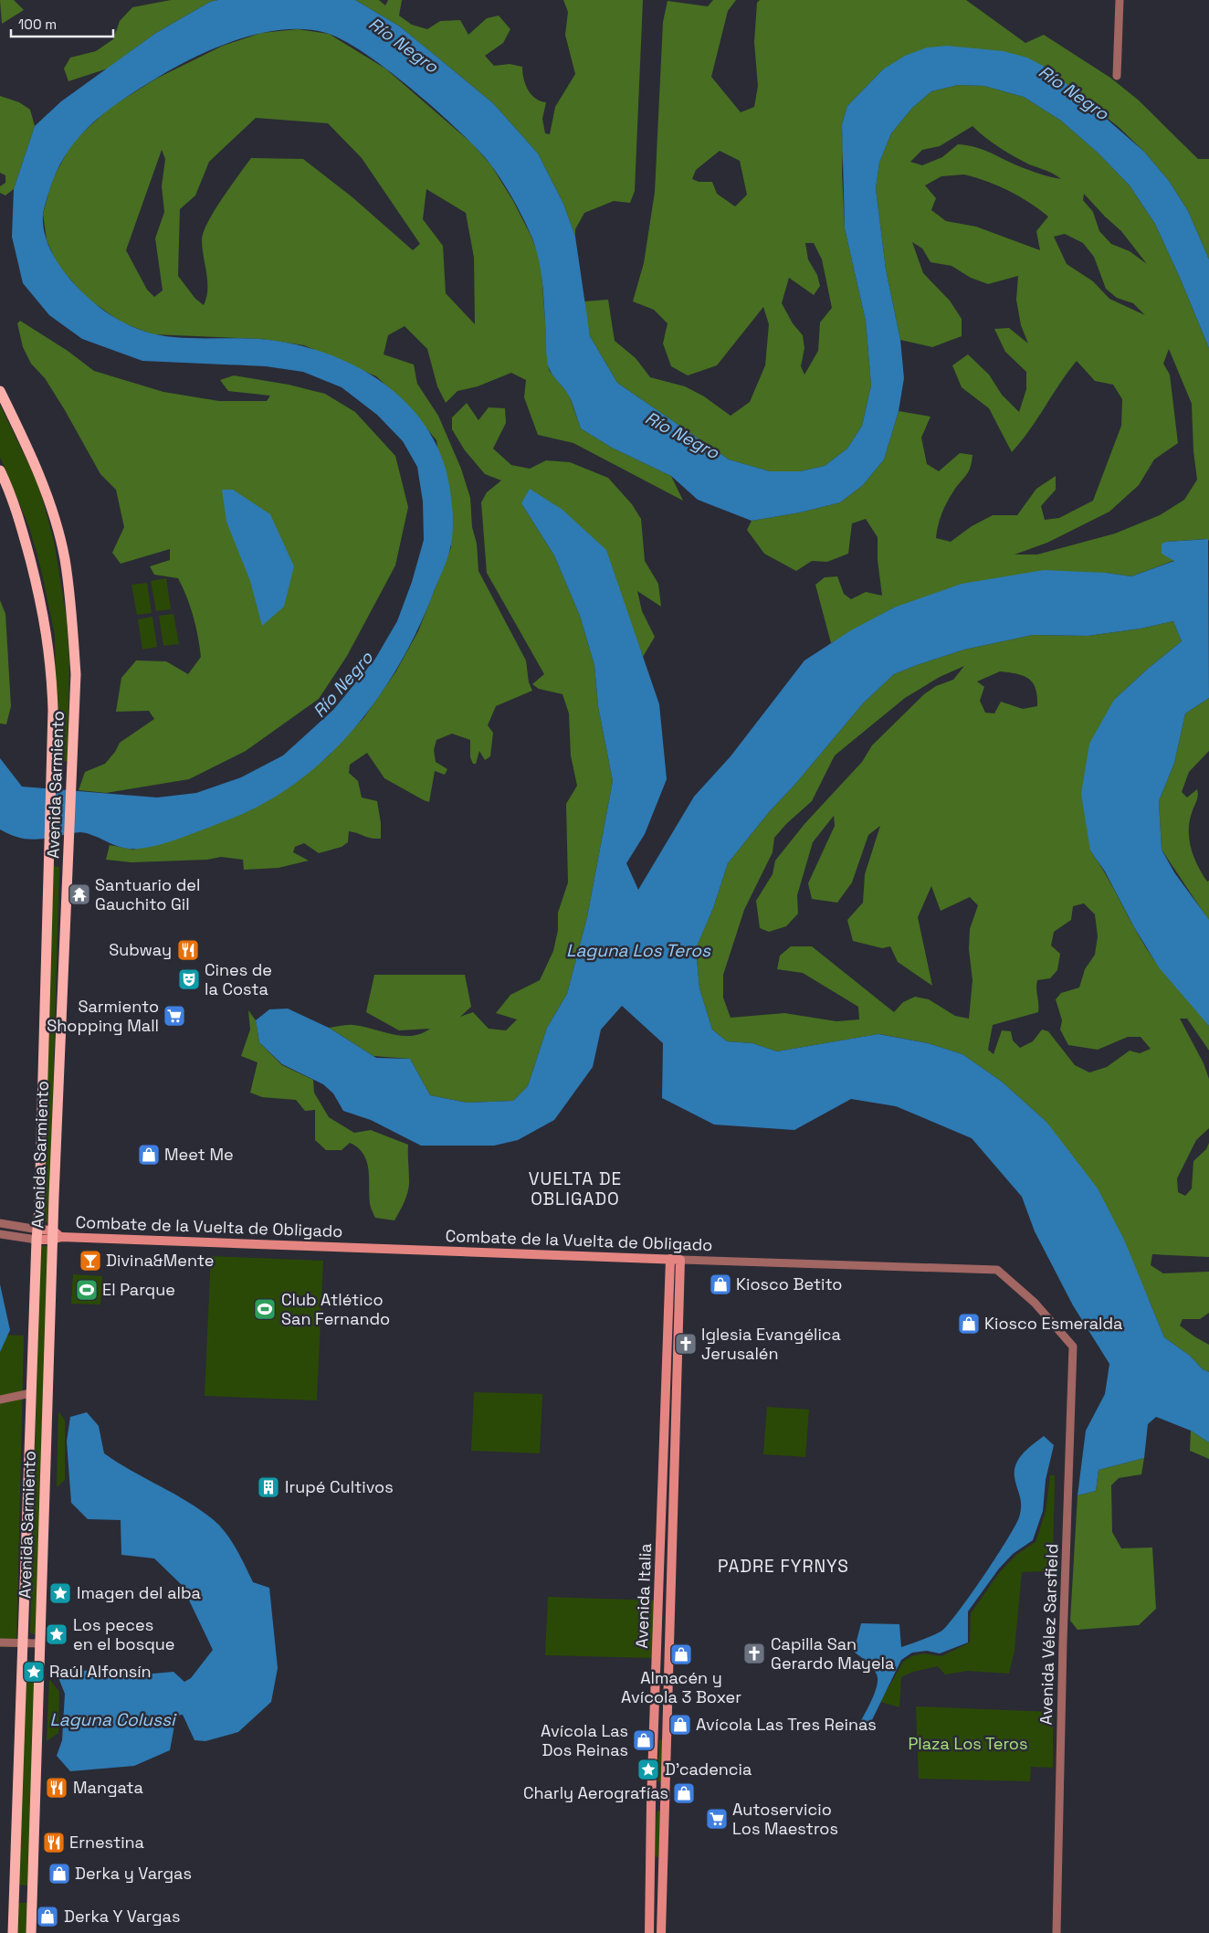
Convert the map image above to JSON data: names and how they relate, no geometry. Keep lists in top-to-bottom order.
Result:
{
  "streets": {
    "main road": ["Avenida Sarmiento", "Combate de la Vuelta de Obligado", "Avenida Italia"],
    "street": ["Avenida Vélez Sarsfield"]
  },
  "crossings": [
    ["Avenida Sarmiento", "Combate de la Vuelta de Obligado"],
    ["Combate de la Vuelta de Obligado", "Avenida Italia"],
    ["Combate de la Vuelta de Obligado", "Avenida Vélez Sarsfield"]
  ],
  "districts": ["VUELTA DE OBLIGADO", "PADRE FYRNYS"],
  "water": ["Río Negro", "Laguna Los Teros", "Laguna Colussi"],
  "parks": ["Plaza Los Teros"],
  "places": {
    "temple": ["Santuario del Gauchito Gil"],
    "restaurant": ["Subway", "Mangata", "Ernestina"],
    "theatre": ["Cines de la Costa"],
    "supermarket": ["Sarmiento Shopping Mall", "Autoservicio Los Maestros"],
    "shop": [
      "Meet Me",
      "Kiosco Betito",
      "Kiosco Esmeralda",
      "Almacén y Avícola 3 Boxer",
      "Avícola Las Tres Reinas",
      "Avícola Las Dos Reinas",
      "Charly Aerografías",
      "Derka y Vargas",
      "Derka Y Vargas"
    ],
    "bar": ["Divina&Mente"],
    "sports": ["El Parque", "Club Atlético San Fernando"],
    "church": ["Iglesia Evangélica Jerusalén", "Capilla San Gerardo Mayela"],
    "building": ["Irupé Cultivos"],
    "place": [
      "Imagen del alba",
      "Los peces en el bosque",
      "Raúl Alfonsín",
      "D'cadencia"
    ]
  },
  "scale_bar": "100 m"
}
